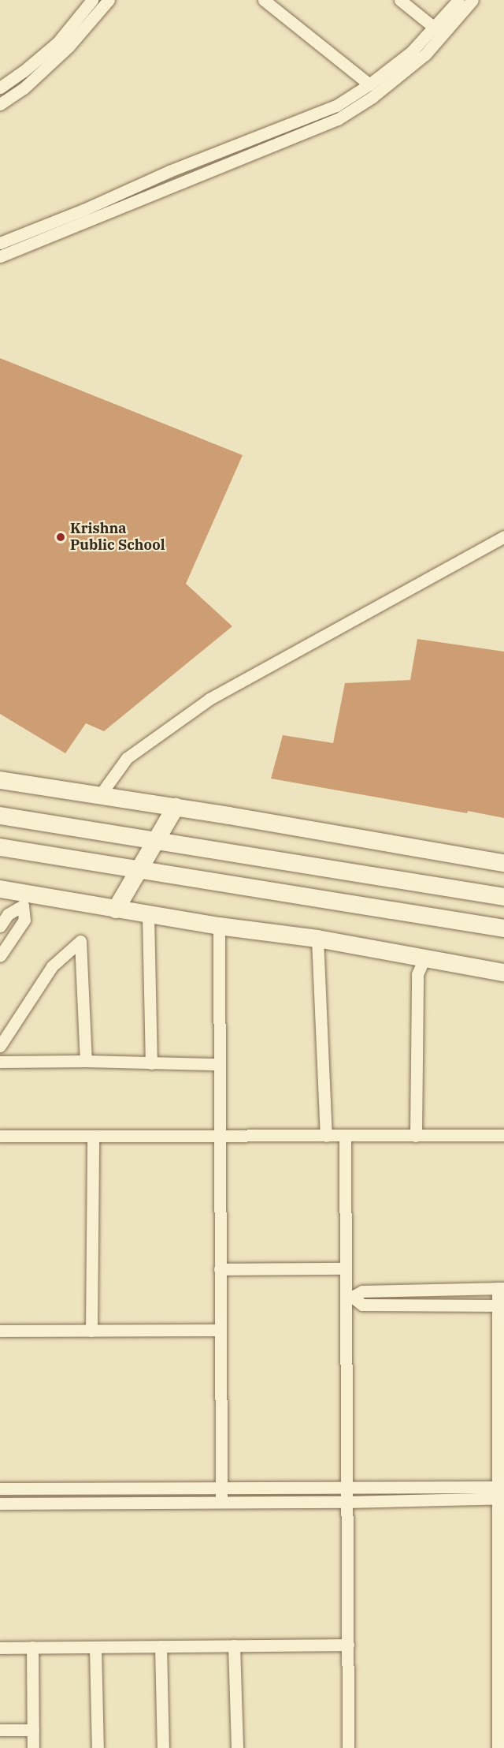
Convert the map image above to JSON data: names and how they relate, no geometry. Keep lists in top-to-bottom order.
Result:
{
  "places": ["Krishna Public School"]
}
